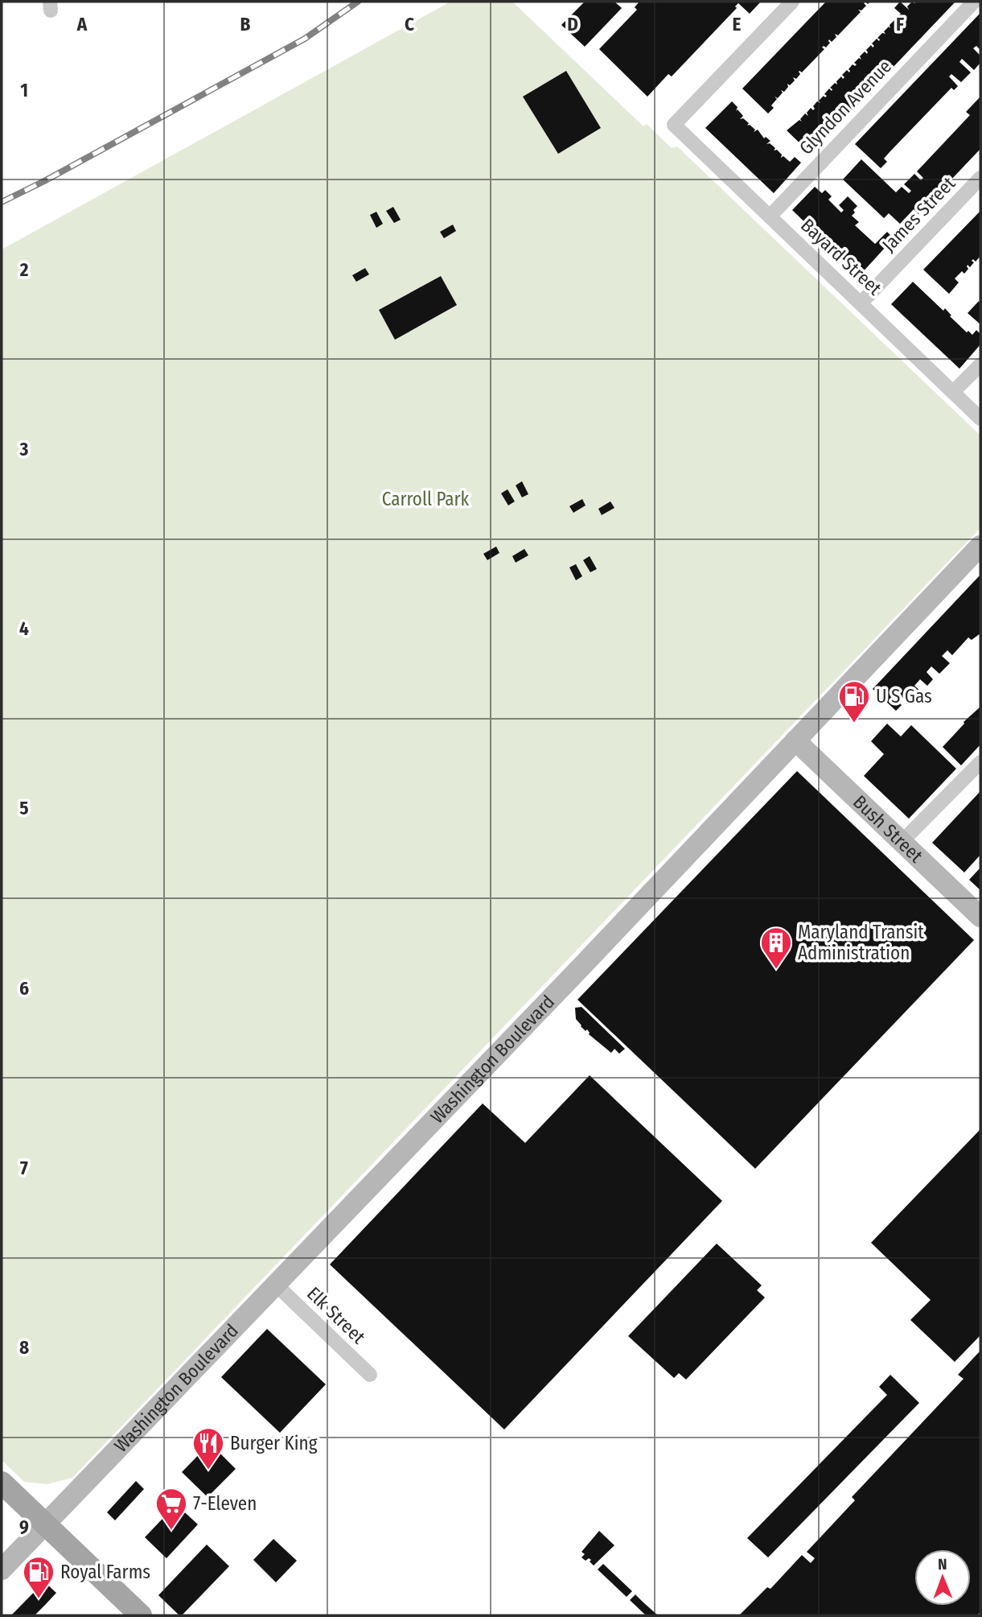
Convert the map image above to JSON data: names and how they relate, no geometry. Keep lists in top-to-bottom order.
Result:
{
  "streets": {
    "main road": ["Bush Street", "Washington Boulevard"],
    "street": [
      "Glyndon Avenue",
      "James Street",
      "Bayard Street",
      "Elk Street"
    ]
  },
  "crossings": [
    ["Glyndon Avenue", "Bayard Street"],
    ["James Street", "Bayard Street"],
    ["Bush Street", "Washington Boulevard"],
    ["Washington Boulevard", "Elk Street"]
  ],
  "parks": ["Carroll Park"],
  "places": {
    "fuel station": ["U S Gas", "Royal Farms"],
    "building": ["Maryland Transit Administration"],
    "restaurant": ["Burger King"],
    "supermarket": ["7-Eleven"]
  },
  "north": "top",
  "grid": {
    "columns": [
      "A",
      "B",
      "C",
      "D",
      "E",
      "F"
    ],
    "rows": [
      "1",
      "2",
      "3",
      "4",
      "5",
      "6",
      "7",
      "8",
      "9"
    ]
  }
}
